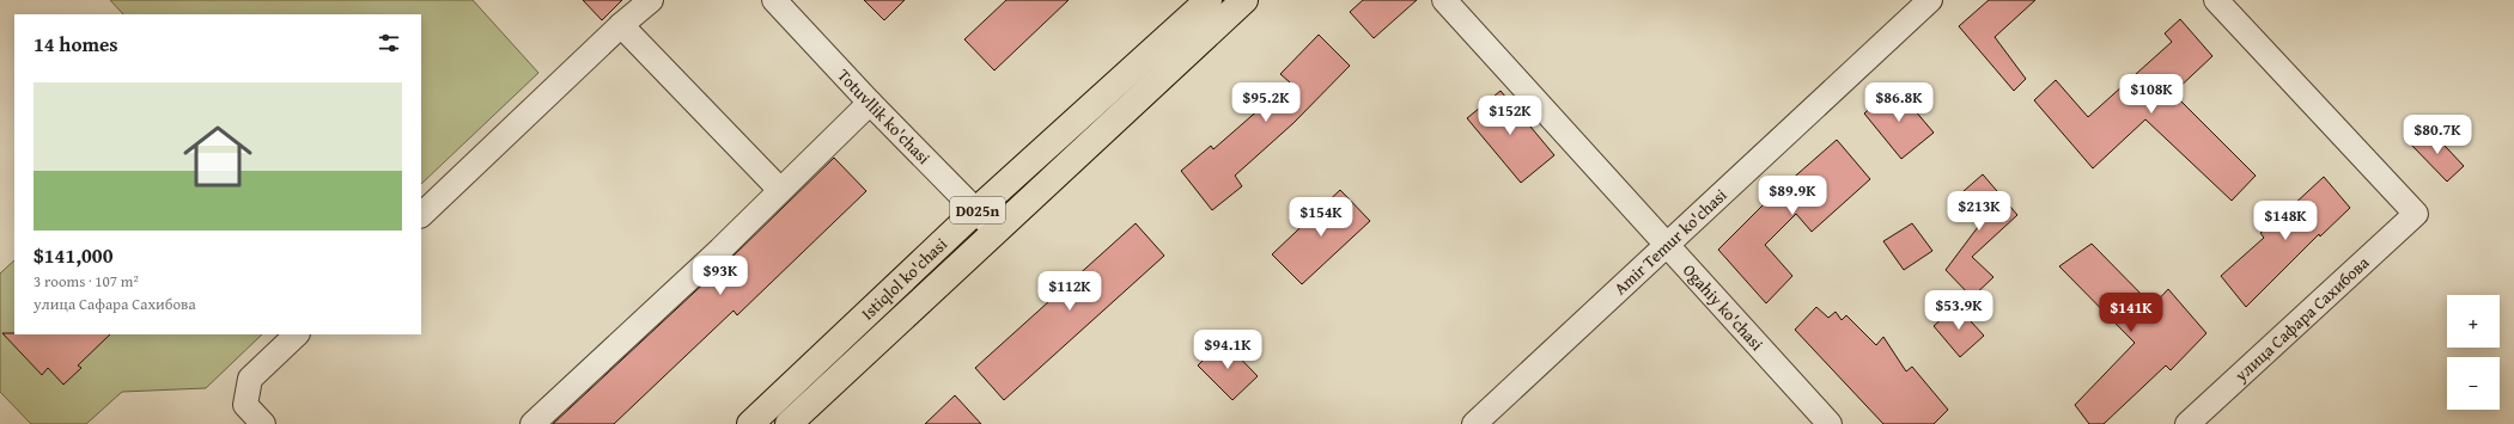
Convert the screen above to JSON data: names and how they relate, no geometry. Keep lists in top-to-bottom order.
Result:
{
  "streets": {
    "main road": ["D025n", "Istiqlol ko'chasi"],
    "street": [
      "Totuvllik ko'chasi",
      "Amir Temur ko'chasi",
      "Ogahiy ko'chasi",
      "улица Сафара Сахибова"
    ]
  },
  "crossings": [
    ["Totuvllik ko'chasi", "Istiqlol ko'chasi"],
    ["Amir Temur ko'chasi", "Ogahiy ko'chasi"]
  ],
  "page": {
    "heading": "14 homes",
    "list": [
      {
        "name": "$141,000",
        "note": "3 rooms · 107 m² · улица Сафара Сахибова"
      }
    ],
    "price": [
      "$108K",
      "$95.2K",
      "$86.8K",
      "$152K",
      "$80.7K",
      "$89.9K",
      "$213K",
      "$154K",
      "$148K",
      "$93K",
      "$112K",
      "$53.9K",
      "$141K",
      "$94.1K"
    ],
    "map_buttons": ["+", "−"]
  }
}
